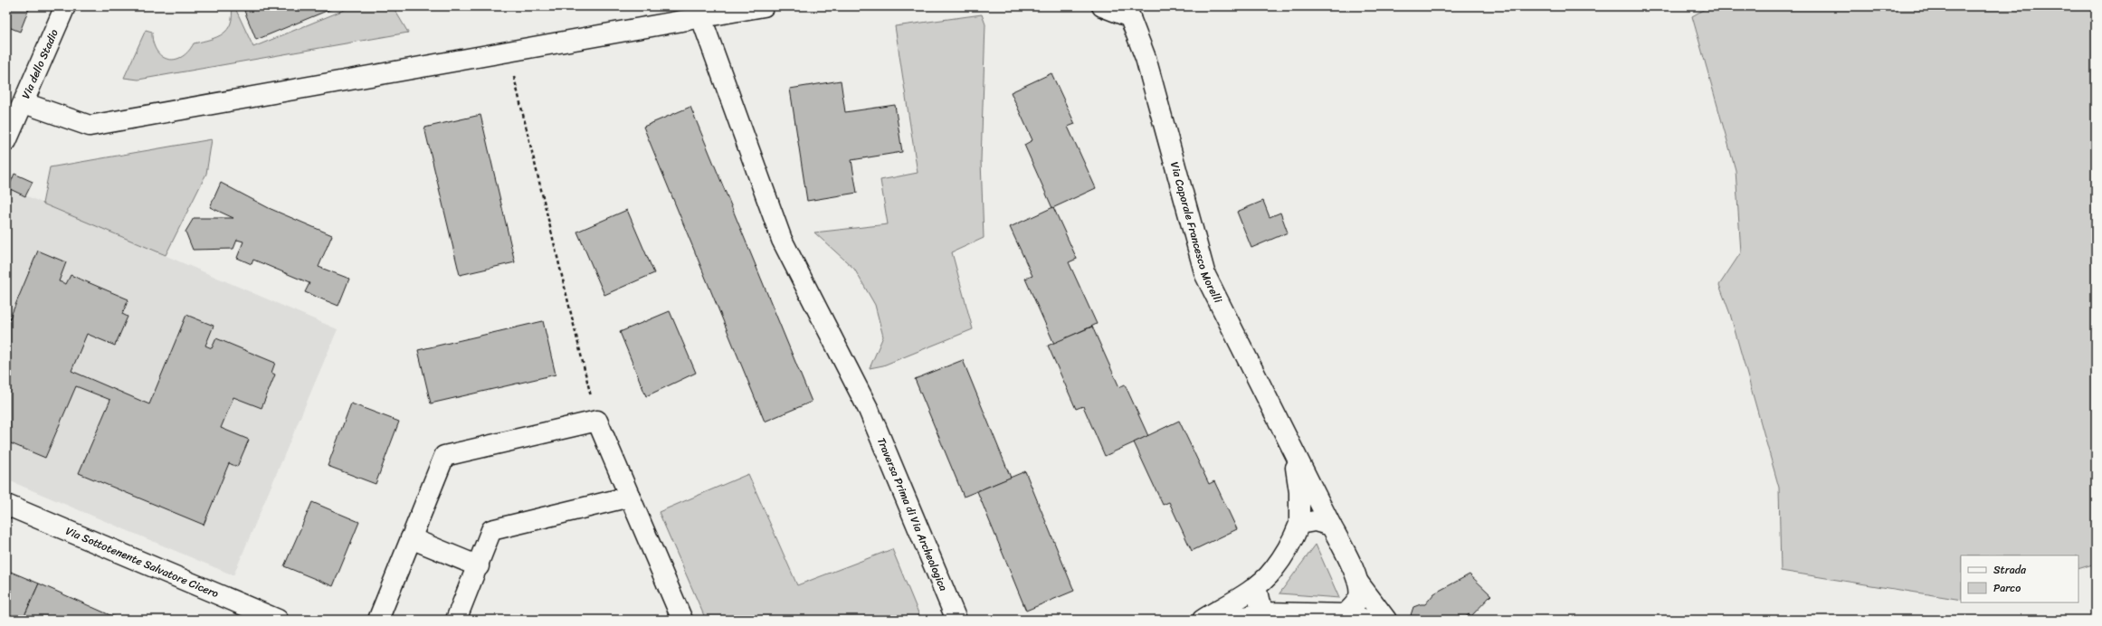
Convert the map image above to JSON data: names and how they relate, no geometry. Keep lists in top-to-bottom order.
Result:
{
  "streets": {
    "street": [
      "Via dello Stadio",
      "Via Caporale Francesco Morelli",
      "Traversa Prima di Via Archeologica",
      "Via Sottotenente Salvatore Cicero"
    ]
  },
  "legend": ["Strada", "Parco"]
}
